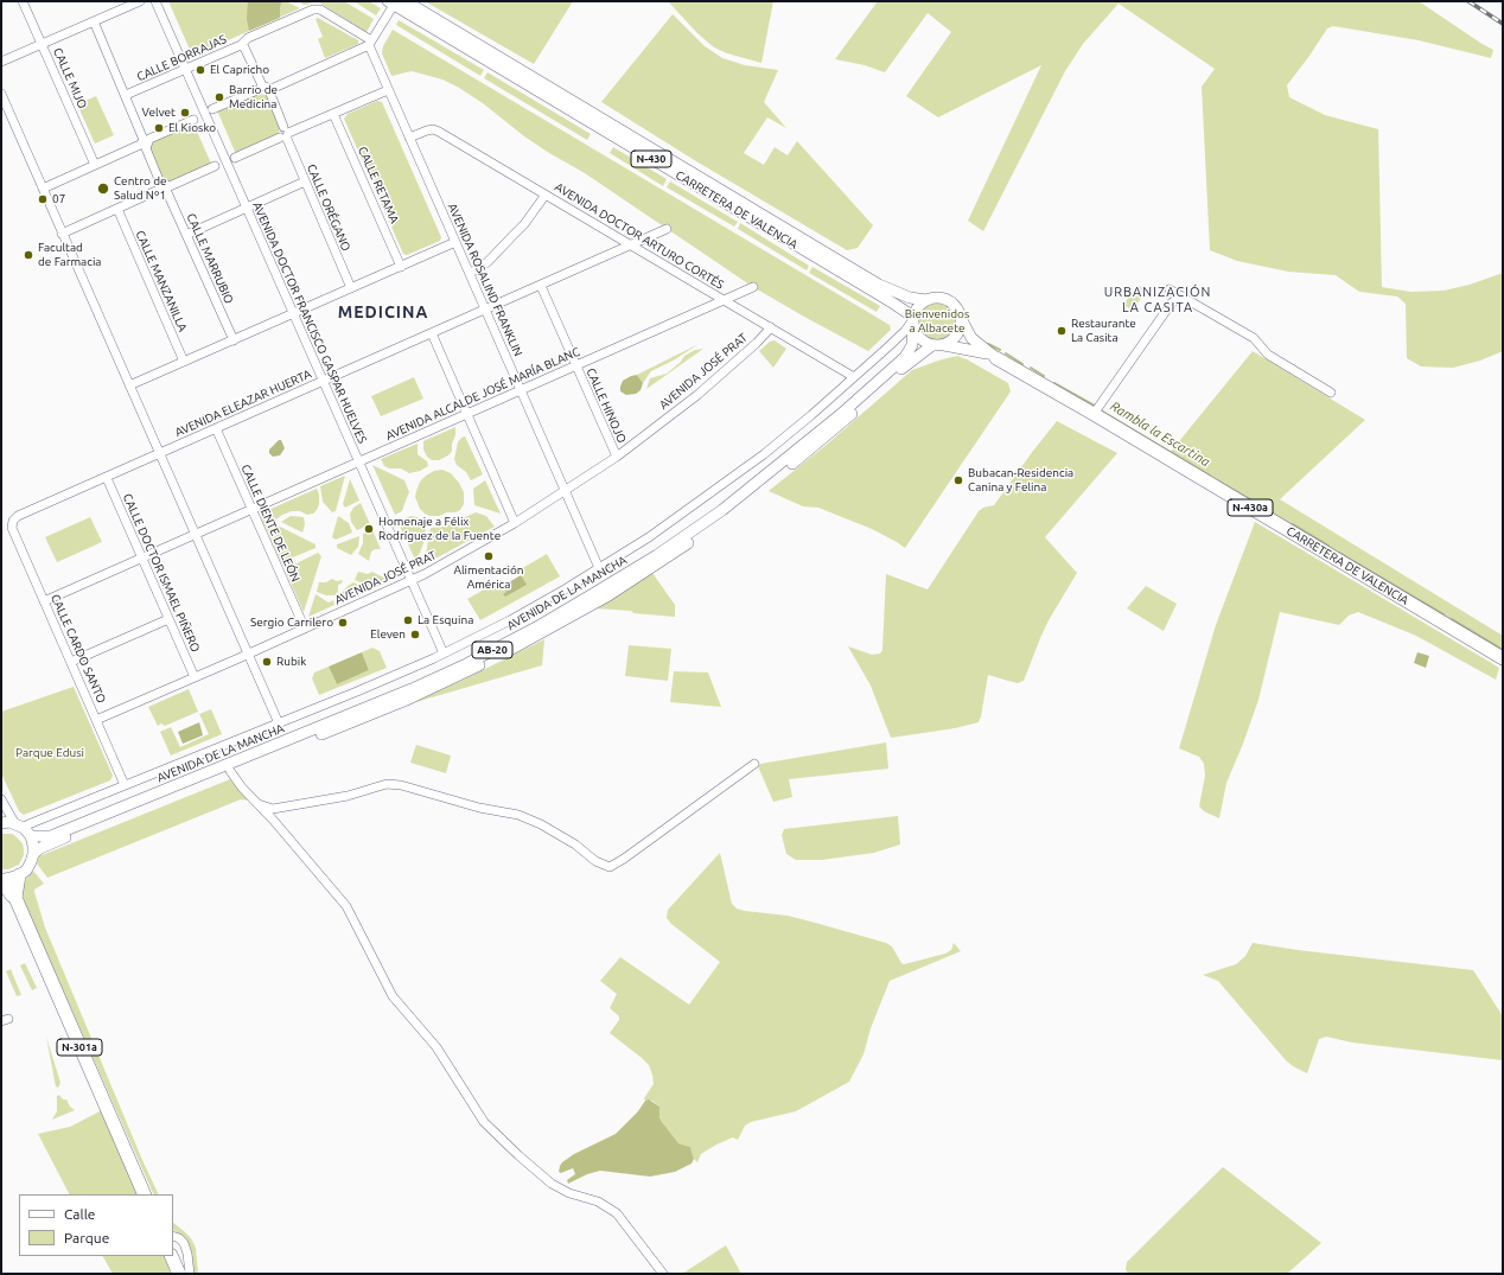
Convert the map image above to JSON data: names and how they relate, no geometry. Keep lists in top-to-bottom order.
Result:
{
  "streets": {
    "highway": ["CARRETERA DE VALENCIA", "N-430a", "N-301a"],
    "main road": ["N-430", "AVENIDA DE LA MANCHA", "AB-20"],
    "street": [
      "CALLE BORRAJAS",
      "CALLE MIJO",
      "CALLE RETAMA",
      "CALLE ORÉGANO",
      "AVENIDA DOCTOR ARTURO CORTÉS",
      "CALLE MARRUBIO",
      "AVENIDA ROSALIND FRANKLIN",
      "CALLE MANZANILLA",
      "AVENIDA DOCTOR FRANCISCO GASPAR HUELVES",
      "AVENIDA JOSÉ PRAT",
      "AVENIDA ALCALDE JOSÉ MARÍA BLANC",
      "AVENIDA ELEAZAR HUERTA",
      "CALLE HINOJO",
      "CALLE DIENTE DE LEÓN",
      "CALLE DOCTOR ISMAEL PIÑERO",
      "CALLE CARDO SANTO"
    ]
  },
  "crossings": [
    ["CALLE BORRAJAS", "CALLE MARRUBIO"],
    ["CALLE BORRAJAS", "AVENIDA ROSALIND FRANKLIN"],
    ["CALLE BORRAJAS", "AVENIDA DOCTOR FRANCISCO GASPAR HUELVES"],
    ["CARRETERA DE VALENCIA", "AVENIDA DE LA MANCHA"],
    ["AVENIDA DOCTOR ARTURO CORTÉS", "AVENIDA ROSALIND FRANKLIN"],
    ["AVENIDA DOCTOR ARTURO CORTÉS", "AVENIDA JOSÉ PRAT"],
    ["AVENIDA DOCTOR ARTURO CORTÉS", "AVENIDA ALCALDE JOSÉ MARÍA BLANC"],
    ["AVENIDA DOCTOR ARTURO CORTÉS", "AVENIDA ELEAZAR HUERTA"],
    ["AVENIDA DOCTOR ARTURO CORTÉS", "AVENIDA DE LA MANCHA"],
    ["AVENIDA ROSALIND FRANKLIN", "AVENIDA JOSÉ PRAT"],
    ["AVENIDA ROSALIND FRANKLIN", "AVENIDA ALCALDE JOSÉ MARÍA BLANC"],
    ["AVENIDA ROSALIND FRANKLIN", "AVENIDA ELEAZAR HUERTA"],
    ["AVENIDA ROSALIND FRANKLIN", "AVENIDA DE LA MANCHA"],
    ["AVENIDA DOCTOR FRANCISCO GASPAR HUELVES", "AVENIDA JOSÉ PRAT"],
    ["AVENIDA DOCTOR FRANCISCO GASPAR HUELVES", "AVENIDA ALCALDE JOSÉ MARÍA BLANC"],
    ["AVENIDA DOCTOR FRANCISCO GASPAR HUELVES", "AVENIDA ELEAZAR HUERTA"],
    ["AVENIDA DOCTOR FRANCISCO GASPAR HUELVES", "AVENIDA DE LA MANCHA"],
    ["AVENIDA JOSÉ PRAT", "CALLE HINOJO"],
    ["AVENIDA JOSÉ PRAT", "CALLE DIENTE DE LEÓN"],
    ["AVENIDA JOSÉ PRAT", "CALLE DOCTOR ISMAEL PIÑERO"],
    ["AVENIDA JOSÉ PRAT", "CALLE CARDO SANTO"],
    ["AVENIDA ALCALDE JOSÉ MARÍA BLANC", "CALLE HINOJO"],
    ["AVENIDA ALCALDE JOSÉ MARÍA BLANC", "CALLE DIENTE DE LEÓN"],
    ["AVENIDA ALCALDE JOSÉ MARÍA BLANC", "CALLE DOCTOR ISMAEL PIÑERO"],
    ["AVENIDA ALCALDE JOSÉ MARÍA BLANC", "CALLE CARDO SANTO"],
    ["AVENIDA ELEAZAR HUERTA", "CALLE HINOJO"],
    ["AVENIDA ELEAZAR HUERTA", "CALLE DIENTE DE LEÓN"],
    ["AVENIDA ELEAZAR HUERTA", "CALLE DOCTOR ISMAEL PIÑERO"],
    ["AVENIDA ELEAZAR HUERTA", "CALLE CARDO SANTO"],
    ["AVENIDA DE LA MANCHA", "CALLE CARDO SANTO"]
  ],
  "districts": ["URBANIZACIÓN LA CASITA", "MEDICINA"],
  "water": ["Rambla la Escartina"],
  "parks": ["Bienvenidos a Albacete", "Parque Edusi"],
  "places": [
    "El Capricho",
    "Barrio de Medicina",
    "Velvet",
    "El Kiosko",
    "Centro de Salud Nº1",
    "07",
    "Facultad de Farmacia",
    "Restaurante La Casita",
    "Bubacan-Residencia Canina y Felina",
    "Homenaje a Félix Rodríguez de la Fuente",
    "Alimentación América",
    "La Esquina",
    "Sergio Carrilero",
    "Eleven",
    "Rubik"
  ],
  "legend": ["Calle", "Parque"]
}
